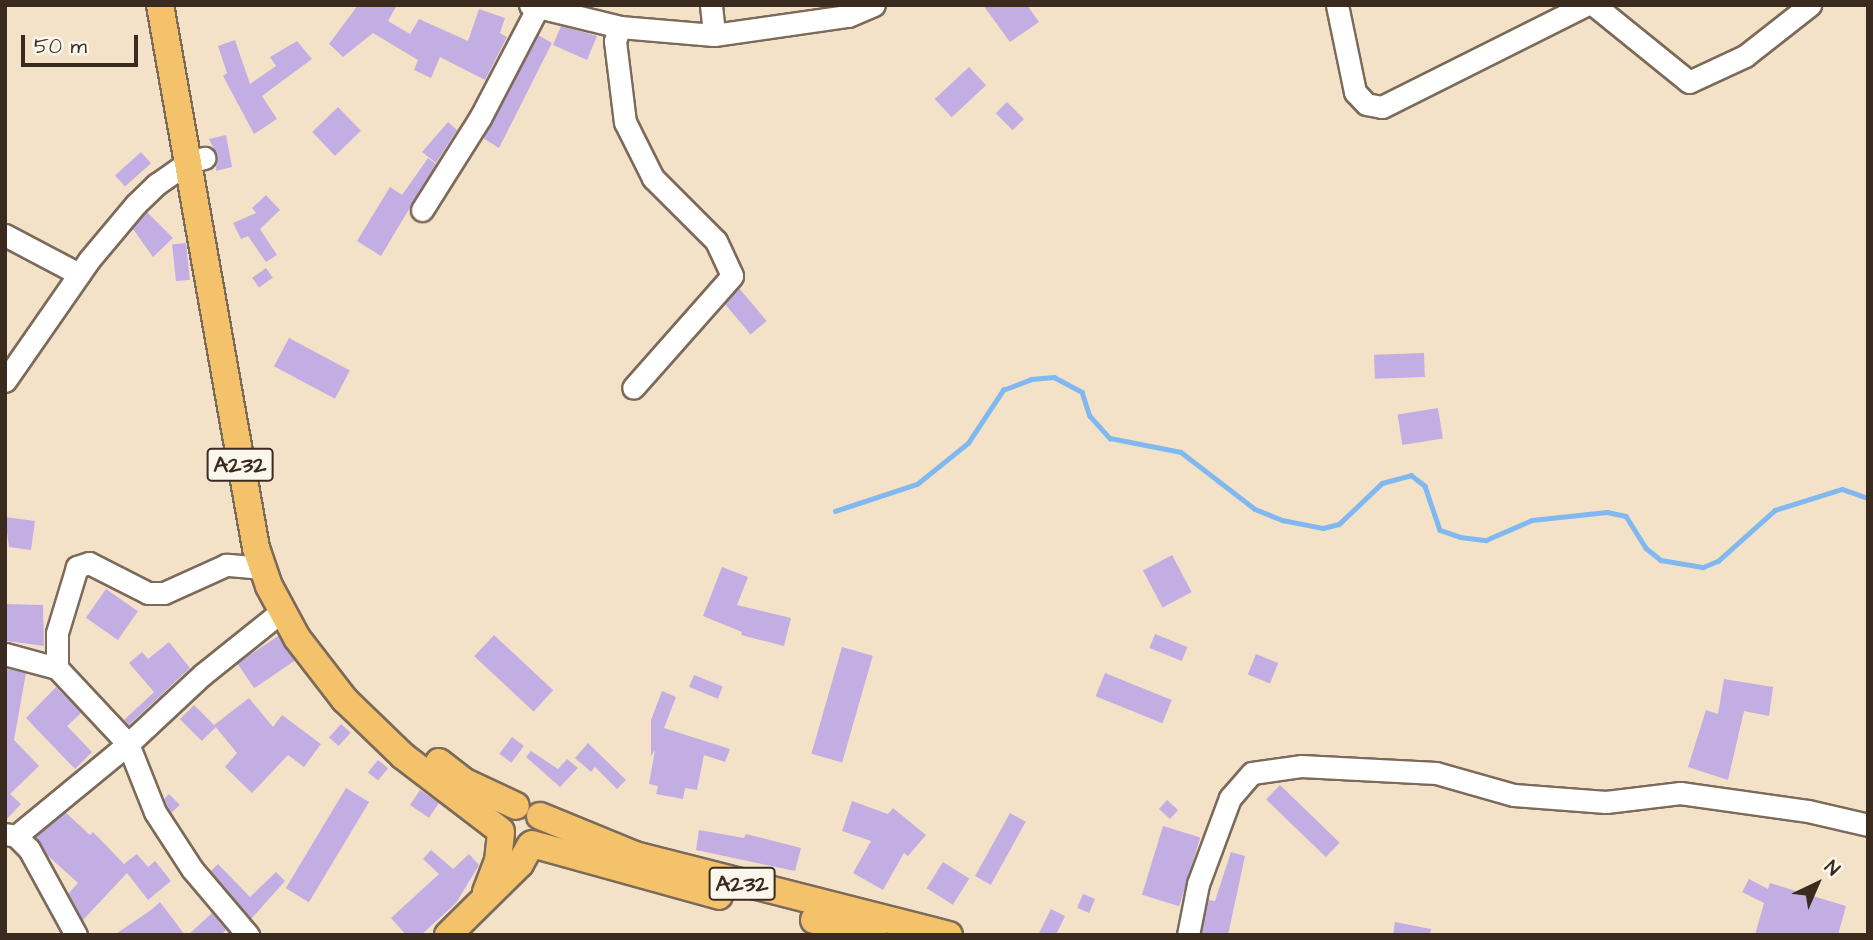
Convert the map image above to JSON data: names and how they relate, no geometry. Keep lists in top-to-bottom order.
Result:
{
  "streets": {
    "main road": ["A232"]
  },
  "scale_bar": "50 m",
  "north": "top right"
}
